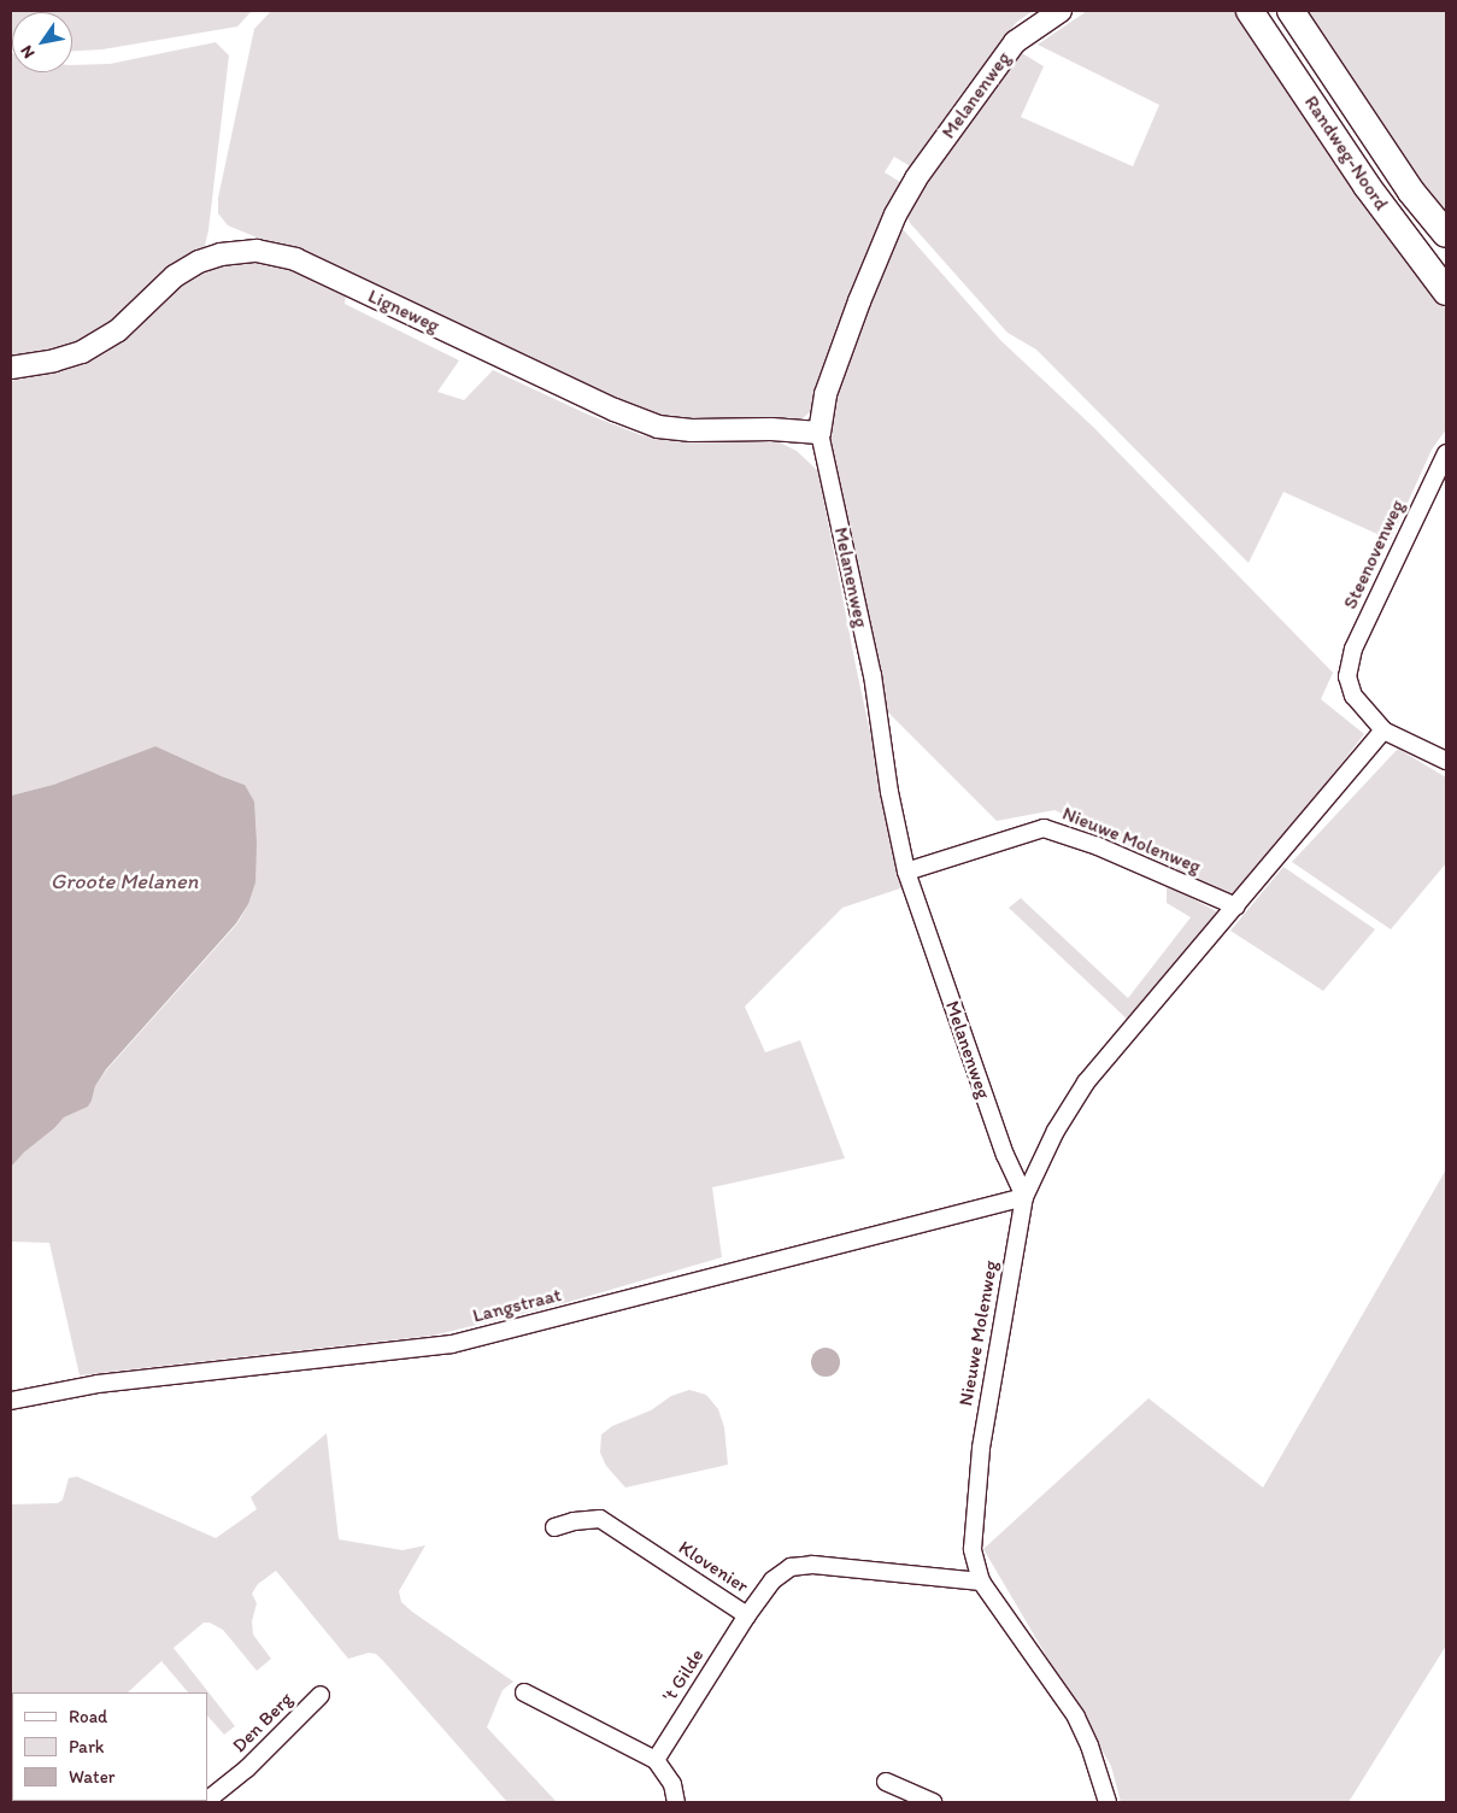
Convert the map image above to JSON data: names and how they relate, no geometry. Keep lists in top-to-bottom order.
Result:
{
  "streets": {
    "main road": ["Randweg-Noord"],
    "street": [
      "Melanenweg",
      "Ligneweg",
      "Steenovenweg",
      "Nieuwe Molenweg",
      "Langstraat",
      "Klovenier",
      "'t Gilde",
      "Den Berg"
    ]
  },
  "crossings": [
    ["Melanenweg", "Ligneweg"],
    ["Melanenweg", "Nieuwe Molenweg"],
    ["Melanenweg", "Langstraat"],
    ["Steenovenweg", "Nieuwe Molenweg"],
    ["Nieuwe Molenweg", "Langstraat"],
    ["Nieuwe Molenweg", "Klovenier"],
    ["Klovenier", "'t Gilde"]
  ],
  "water": ["Groote Melanen"],
  "legend": ["Road", "Park", "Water"],
  "north": "bottom left"
}
